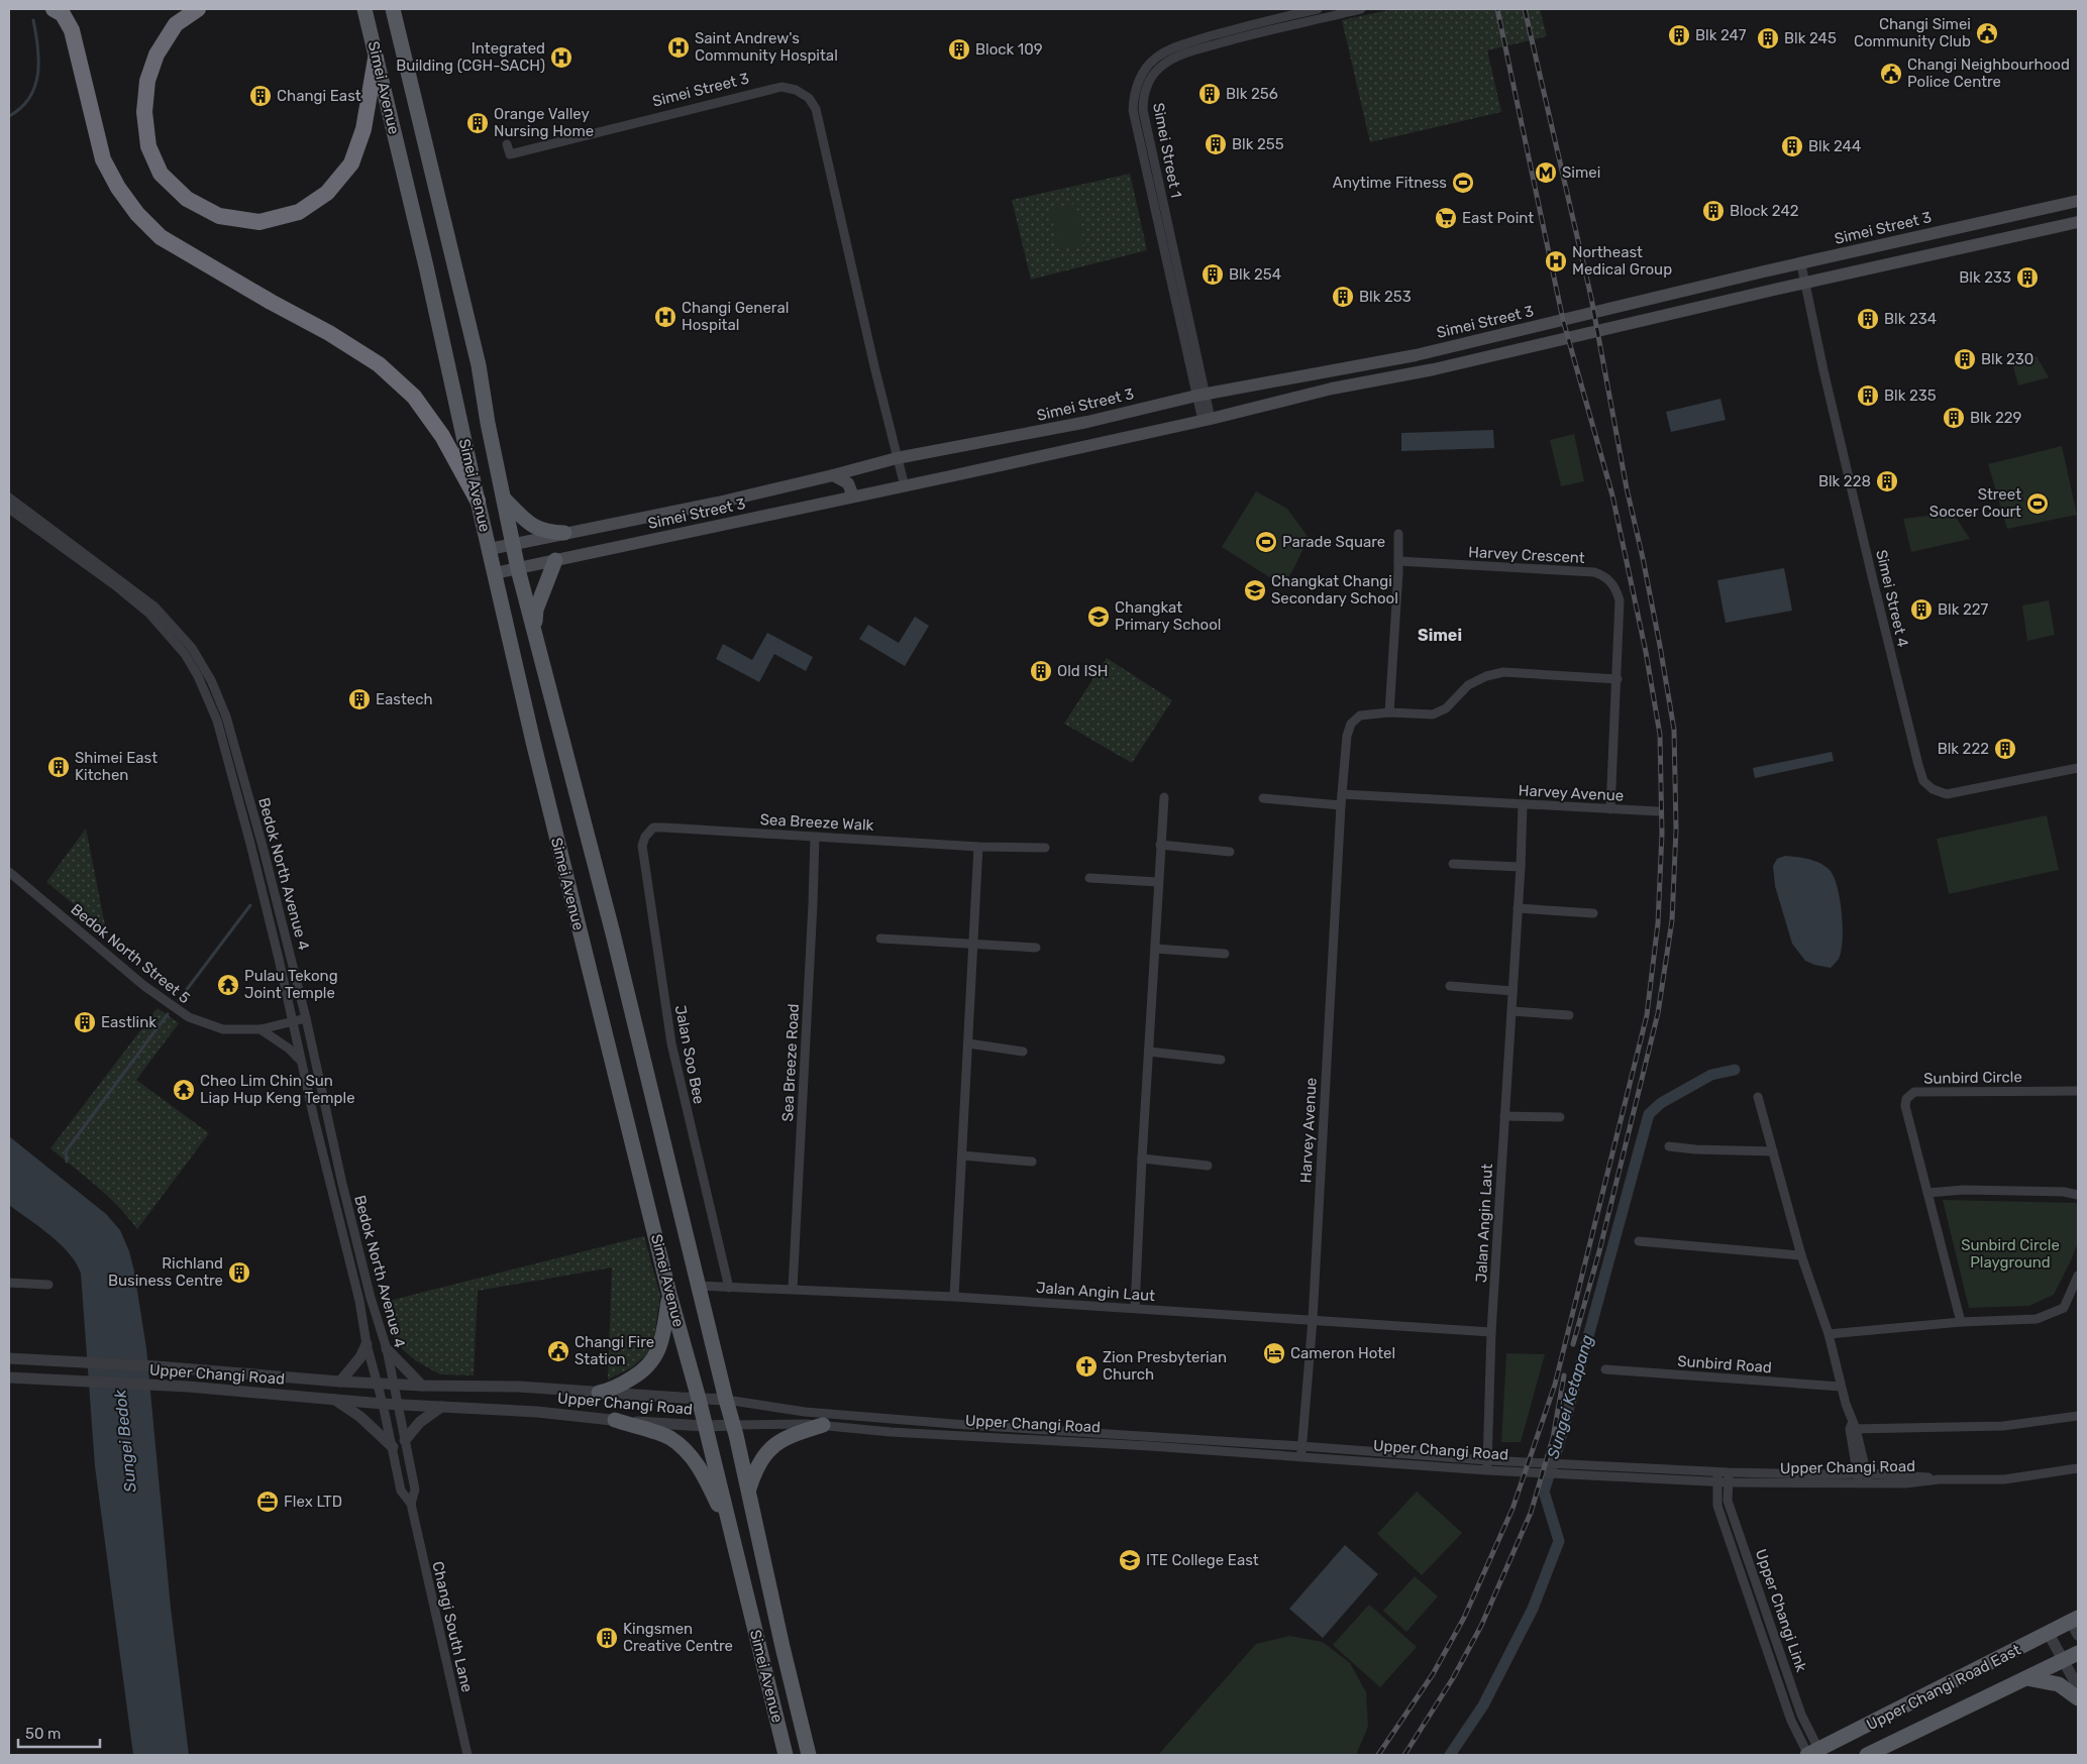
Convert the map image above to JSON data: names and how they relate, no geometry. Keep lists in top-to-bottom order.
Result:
{
  "streets": {
    "main road": ["Simei Avenue", "Simei Street 3", "Upper Changi Road East"],
    "street": [
      "Simei Street 1",
      "Harvey Crescent",
      "Simei Street 4",
      "Harvey Avenue",
      "Sea Breeze Walk",
      "Bedok North Avenue 4",
      "Bedok North Street 5",
      "Jalan Soo Bee",
      "Sea Breeze Road",
      "Sunbird Circle",
      "Jalan Angin Laut",
      "Sunbird Road",
      "Upper Changi Road",
      "Upper Changi Link",
      "Changi South Lane"
    ]
  },
  "crossings": [
    ["Simei Avenue", "Simei Street 3"],
    ["Simei Avenue", "Jalan Angin Laut"],
    ["Simei Avenue", "Upper Changi Road"],
    ["Simei Street 3", "Simei Street 1"],
    ["Simei Street 3", "Simei Street 4"],
    ["Harvey Crescent", "Harvey Avenue"],
    ["Harvey Avenue", "Jalan Angin Laut"],
    ["Harvey Avenue", "Upper Changi Road"],
    ["Sea Breeze Walk", "Jalan Soo Bee"],
    ["Sea Breeze Walk", "Sea Breeze Road"],
    ["Bedok North Avenue 4", "Bedok North Street 5"],
    ["Bedok North Avenue 4", "Upper Changi Road"],
    ["Bedok North Avenue 4", "Changi South Lane"],
    ["Jalan Soo Bee", "Jalan Angin Laut"],
    ["Sea Breeze Road", "Jalan Angin Laut"],
    ["Jalan Angin Laut", "Upper Changi Road"],
    ["Upper Changi Road", "Upper Changi Link"],
    ["Upper Changi Road", "Changi South Lane"],
    ["Upper Changi Link", "Upper Changi Road East"]
  ],
  "districts": ["Simei"],
  "water": ["Sungei Ketapang", "Sungei Bedok"],
  "parks": ["Sunbird Circle Playground"],
  "places": {
    "public building": ["Changi Simei Community Club", "Changi Neighbourhood Police Centre", "Changi Fire Station"],
    "building": [
      "Blk 247",
      "Blk 245",
      "Block 109",
      "Blk 256",
      "Changi East",
      "Orange Valley Nursing Home",
      "Blk 255",
      "Blk 244",
      "Block 242",
      "Blk 254",
      "Blk 233",
      "Blk 253",
      "Blk 234",
      "Blk 230",
      "Blk 235",
      "Blk 229",
      "Blk 228",
      "Blk 227",
      "Old ISH",
      "Eastech",
      "Blk 222",
      "Shimei East Kitchen",
      "Eastlink",
      "Richland Business Centre",
      "Kingsmen Creative Centre"
    ],
    "hospital": [
      "Saint Andrew's Community Hospital",
      "Integrated Building (CGH-SACH)",
      "Northeast Medical Group",
      "Changi General Hospital"
    ],
    "metro station": ["Simei"],
    "sports": ["Anytime Fitness", "Street Soccer Court", "Parade Square"],
    "supermarket": ["East Point"],
    "school or university": ["Changkat Changi Secondary School", "Changkat Primary School", "ITE College East"],
    "temple": ["Pulau Tekong Joint Temple", "Cheo Lim Chin Sun Liap Hup Keng Temple"],
    "hotel": ["Cameron Hotel"],
    "church": ["Zion Presbyterian Church"],
    "office": ["Flex LTD"]
  },
  "scale_bar": "50 m"
}
